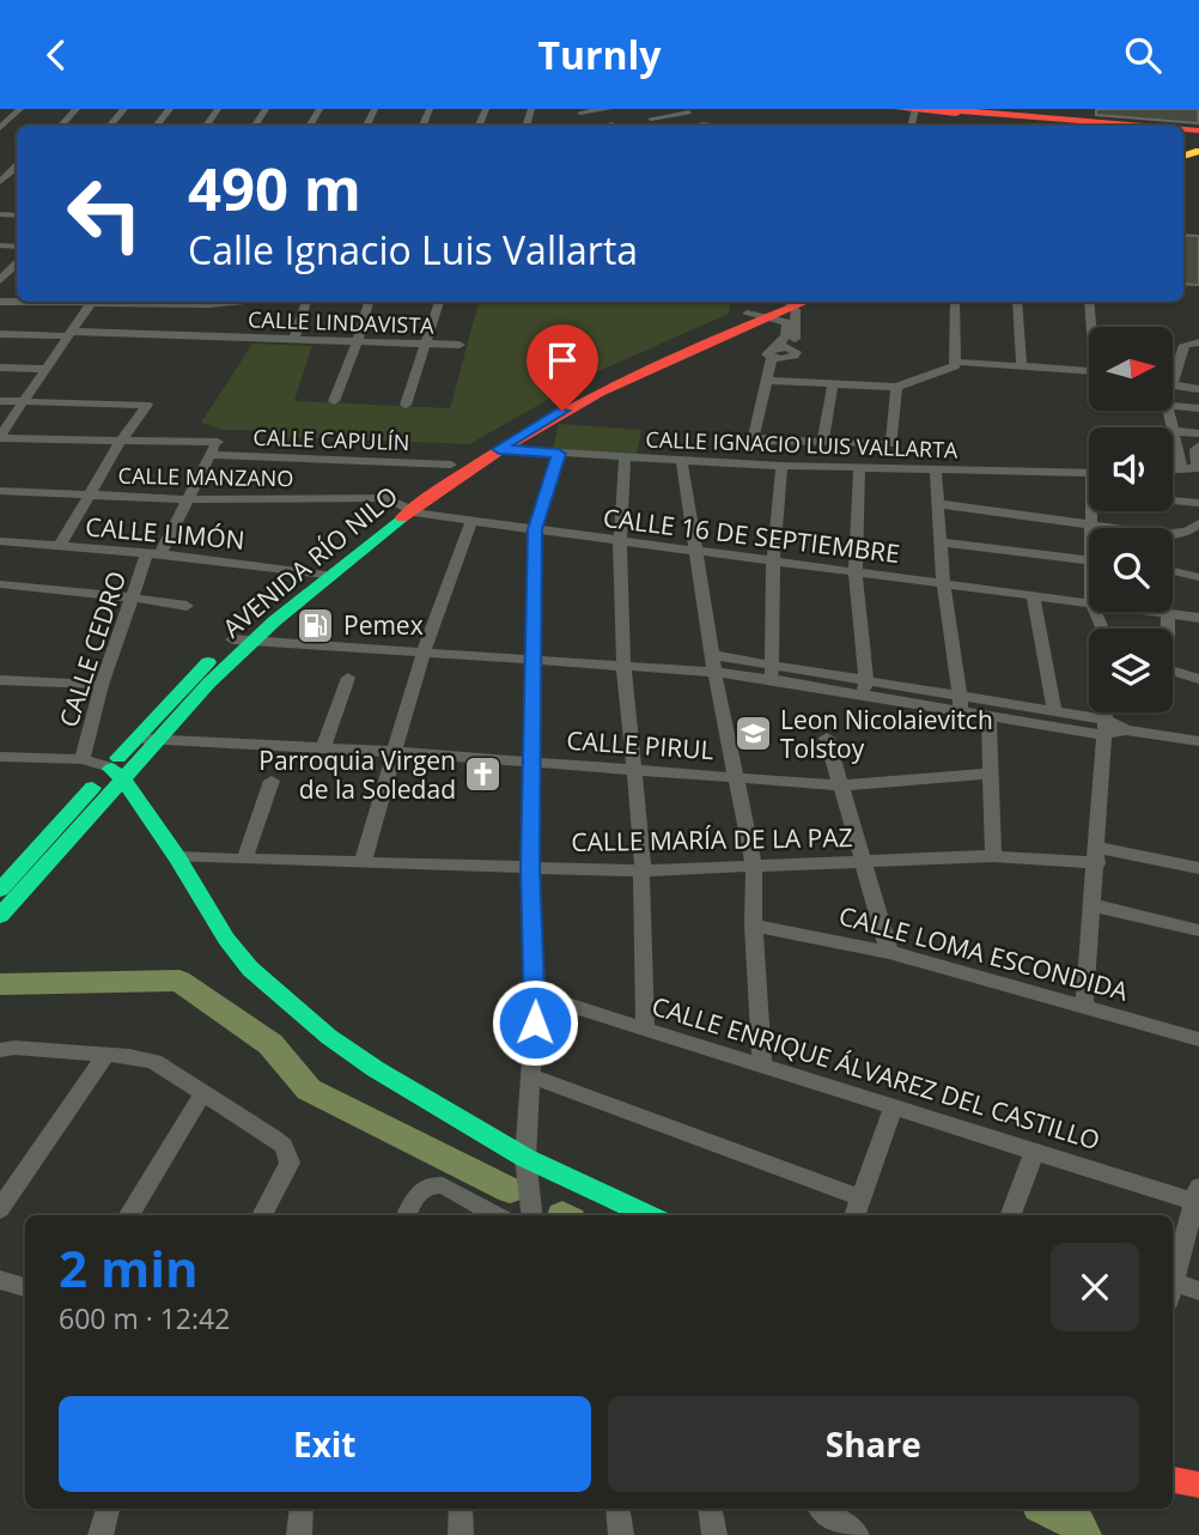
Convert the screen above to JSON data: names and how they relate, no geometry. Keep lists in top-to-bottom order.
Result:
{
  "streets": {
    "main road": ["AVENIDA RÍO NILO"],
    "street": [
      "CALLE LINDAVISTA",
      "CALLE CAPULÍN",
      "CALLE IGNACIO LUIS VALLARTA",
      "CALLE MANZANO",
      "CALLE LIMÓN",
      "CALLE 16 DE SEPTIEMBRE",
      "CALLE CEDRO",
      "CALLE PIRUL",
      "CALLE MARÍA DE LA PAZ",
      "CALLE LOMA ESCONDIDA",
      "CALLE ENRIQUE ÁLVAREZ DEL CASTILLO"
    ]
  },
  "crossings": [
    ["CALLE CAPULÍN", "AVENIDA RÍO NILO"],
    ["CALLE CAPULÍN", "CALLE CEDRO"],
    ["CALLE IGNACIO LUIS VALLARTA", "AVENIDA RÍO NILO"],
    ["CALLE MANZANO", "CALLE 16 DE SEPTIEMBRE"],
    ["CALLE MANZANO", "AVENIDA RÍO NILO"],
    ["CALLE MANZANO", "CALLE CEDRO"],
    ["CALLE LIMÓN", "AVENIDA RÍO NILO"],
    ["CALLE LIMÓN", "CALLE CEDRO"],
    ["CALLE 16 DE SEPTIEMBRE", "AVENIDA RÍO NILO"],
    ["AVENIDA RÍO NILO", "CALLE PIRUL"]
  ],
  "places": {
    "fuel station": ["Pemex"],
    "school or university": ["Leon Nicolaievitch Tolstoy"],
    "church": ["Parroquia Virgen de la Soledad"]
  },
  "north": "right",
  "page": {
    "header": "Turnly",
    "turn": ["490 m", "Calle Ignacio Luis Vallarta"],
    "heading": ["2 min", "600 m · 12:42"],
    "buttons": ["Exit", "Share"]
  }
}
